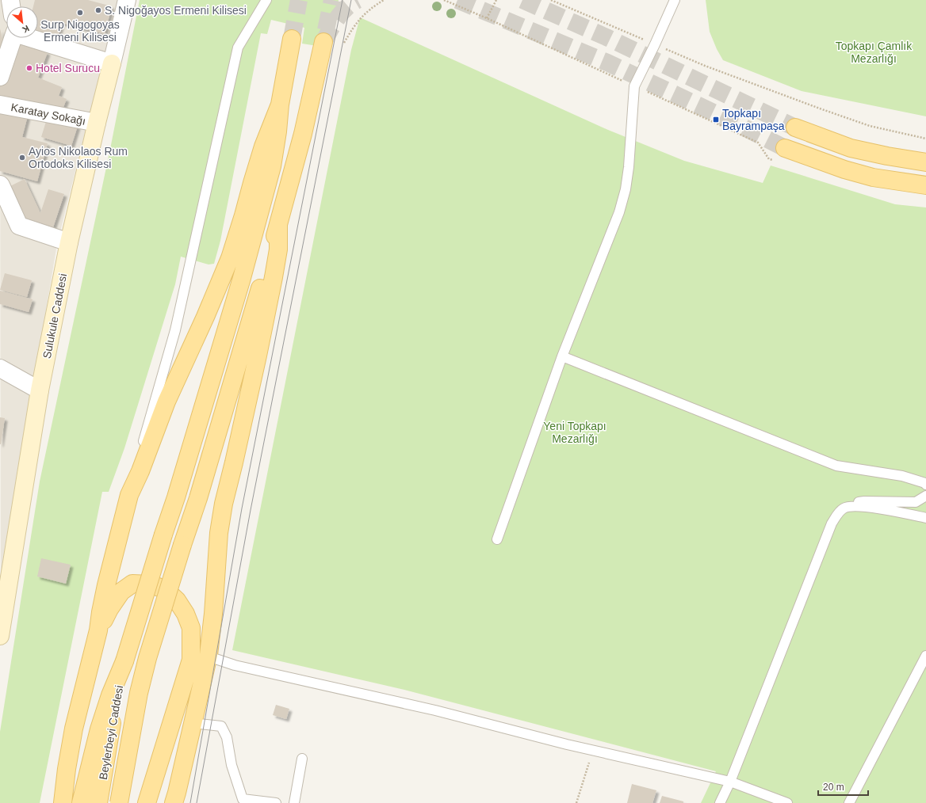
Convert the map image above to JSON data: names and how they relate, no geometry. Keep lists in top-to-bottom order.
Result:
{
  "streets": {
    "main road": ["Beylerbeyi Caddesi"],
    "street": ["Karatay Sokağı", "Sulukule Caddesi"]
  },
  "crossings": [
    ["Karatay Sokağı", "Sulukule Caddesi"]
  ],
  "parks": ["Topkapı Çamlık Mezarlığı", "Yeni Topkapı Mezarlığı"],
  "places": {
    "other": [
      "S. Nigoğayos Ermeni Kilisesi",
      "Surp Nigogoyas Ermeni Kilisesi",
      "Hotel Surucu",
      "Ayios Nikolaos Rum Ortodoks Kilisesi"
    ],
    "transit": ["Topkapı Bayrampaşa"]
  },
  "scale_bar": "20 m",
  "north": "bottom right"
}
